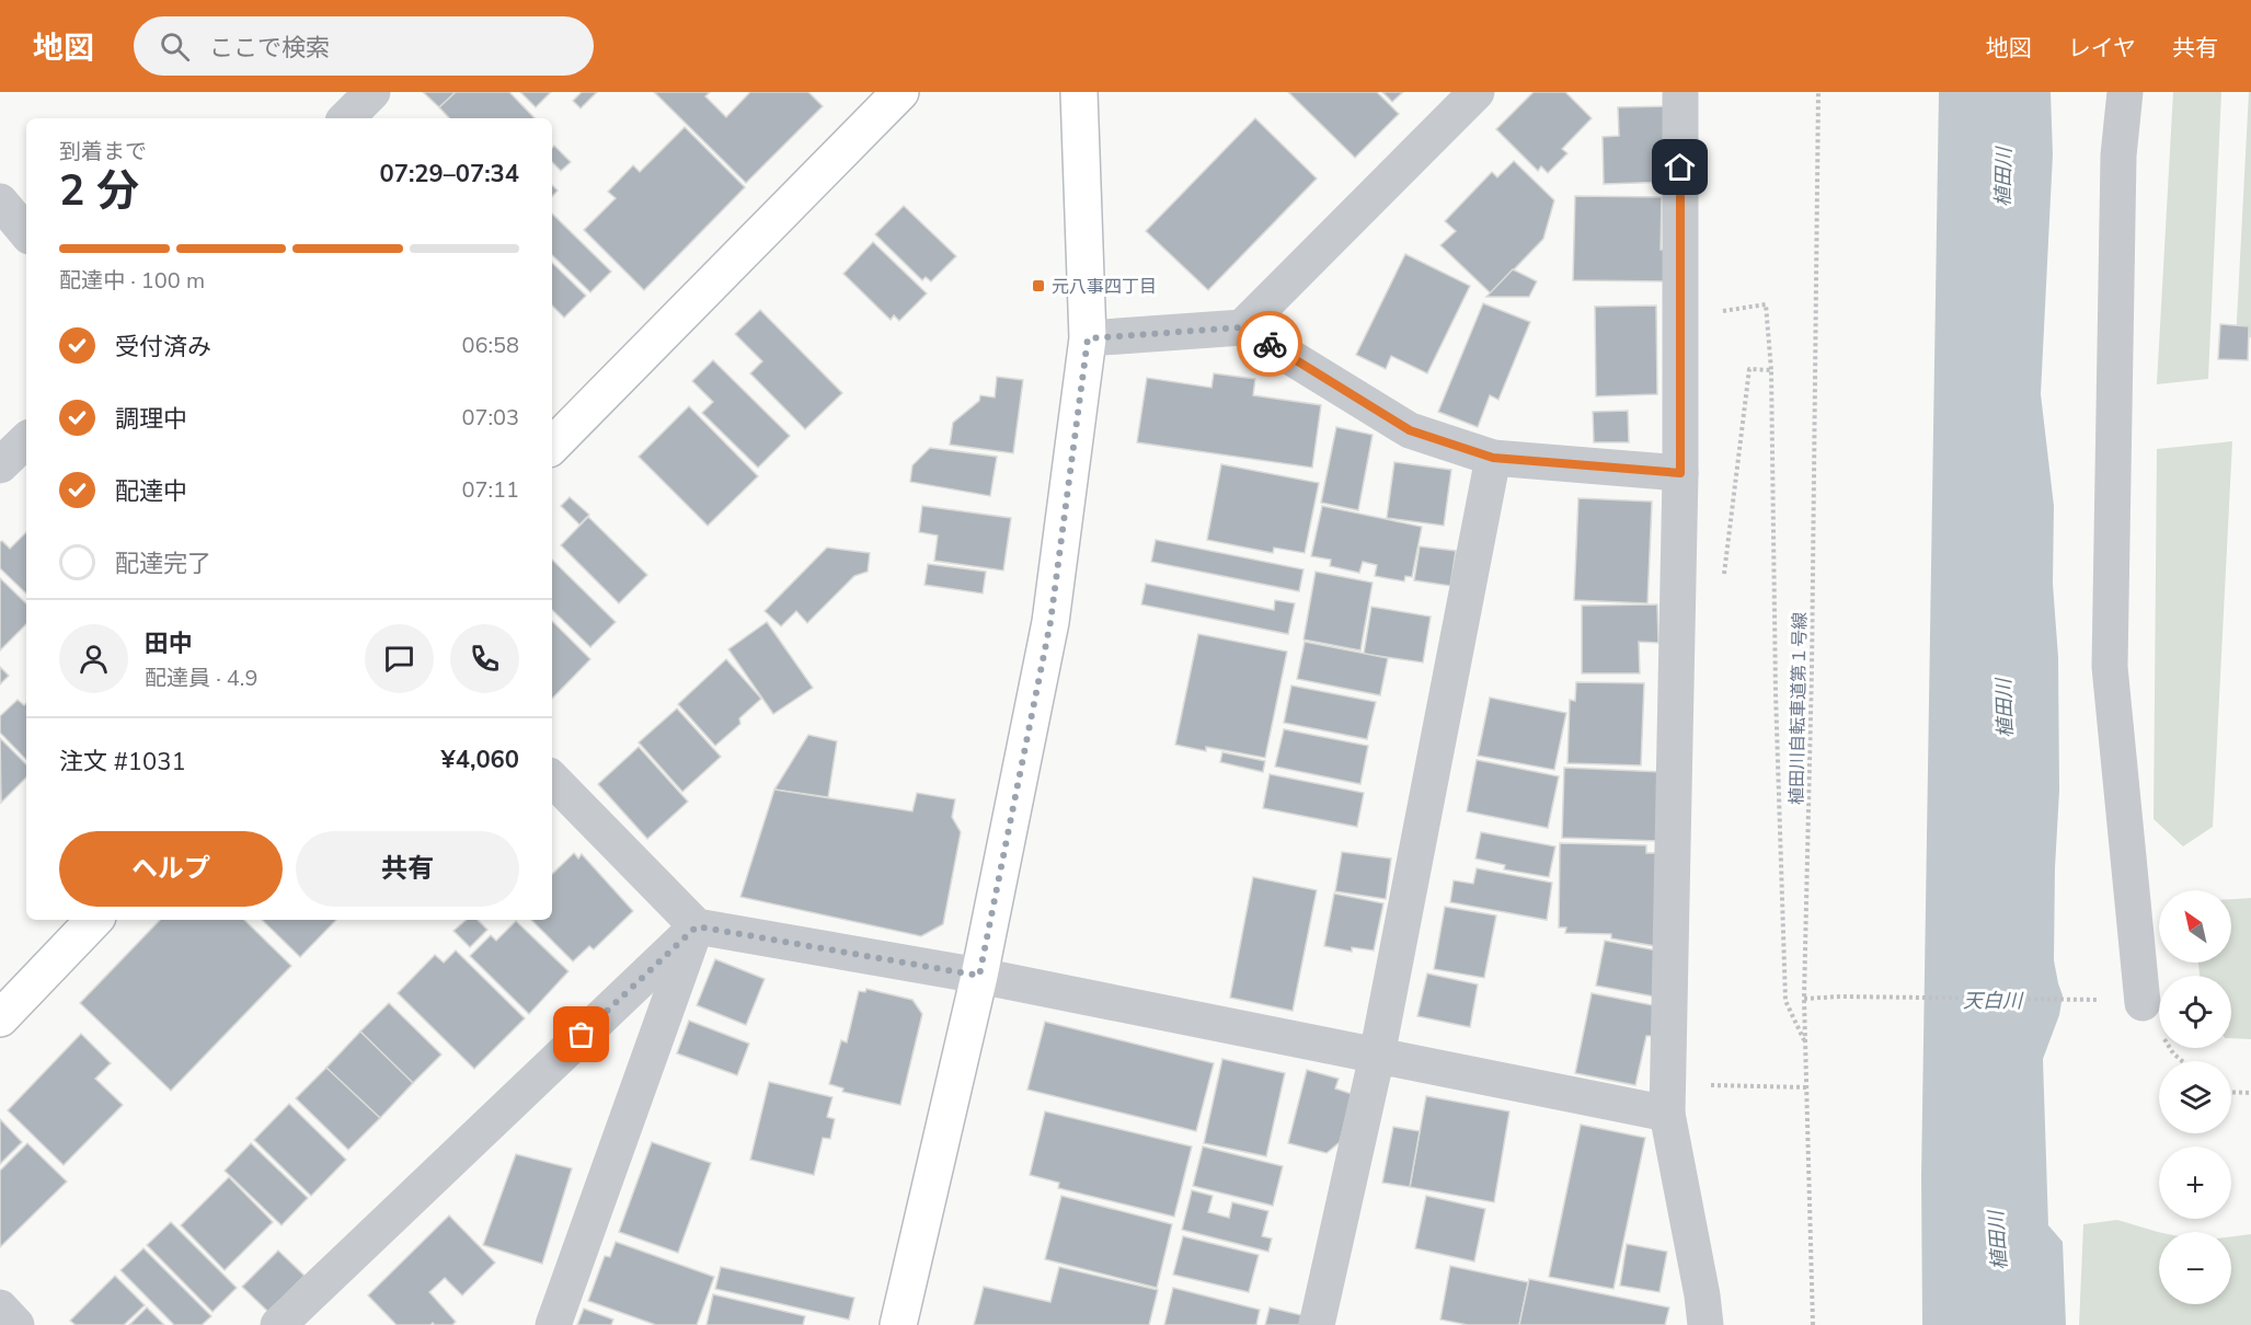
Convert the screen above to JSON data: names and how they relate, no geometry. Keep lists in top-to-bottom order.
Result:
{
  "streets": {
    "path": ["植田川自転車道第１号線"]
  },
  "water": ["植田川", "天白川"],
  "places": {
    "transit": ["元八事四丁目"]
  },
  "north": "top left",
  "page": {
    "header": "地図",
    "search": "ここで検索",
    "nav": ["地図", "レイヤ", "共有"],
    "heading": ["2 分", "到着まで", "07:29–07:34"],
    "panel": [
      "田中",
      "配達員 · 4.9",
      "注文 #1031",
      "¥4,060"
    ],
    "bar": "配達中 · 100 m",
    "list": [
      ["受付済み", "06:58"],
      ["調理中", "07:03"],
      ["配達中", "07:11"],
      "配達完了"
    ],
    "buttons": ["ヘルプ", "共有"],
    "map_buttons": ["+", "−"]
  }
}
